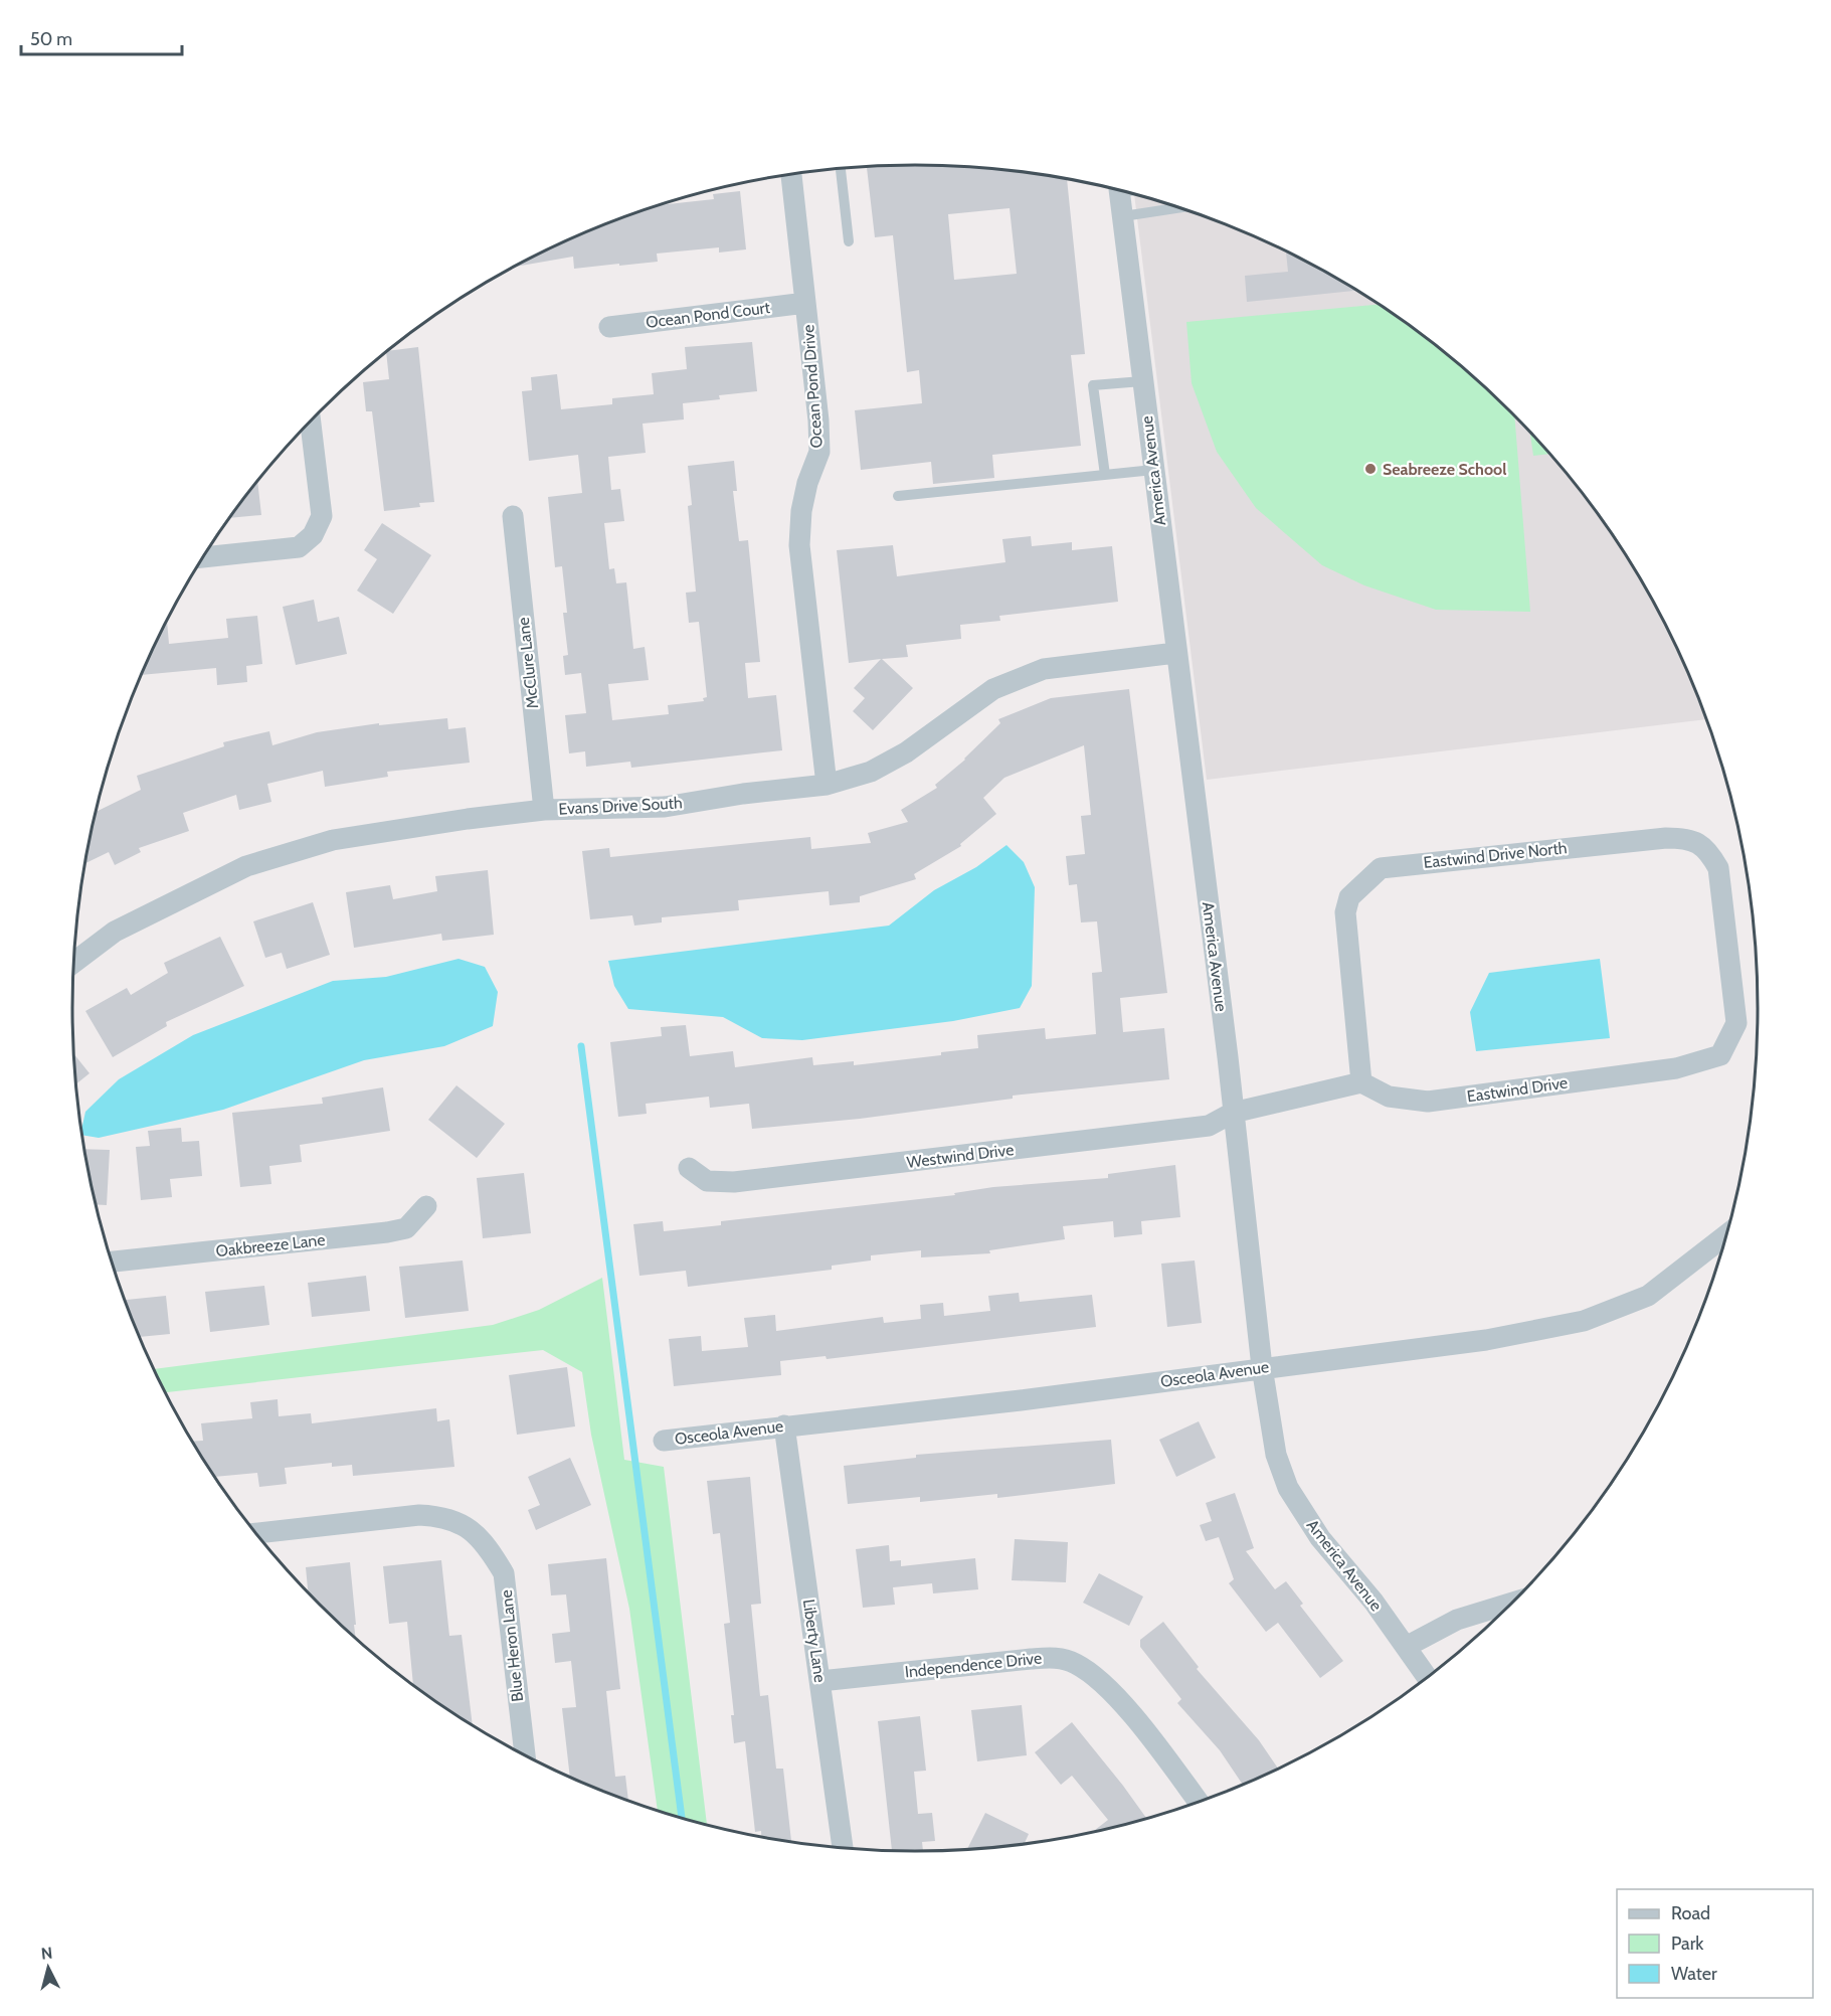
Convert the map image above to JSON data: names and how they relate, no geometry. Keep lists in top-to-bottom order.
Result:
{
  "streets": {
    "street": [
      "Ocean Pond Court",
      "Ocean Pond Drive",
      "America Avenue",
      "McClure Lane",
      "Evans Drive South",
      "Eastwind Drive North",
      "Eastwind Drive",
      "Westwind Drive",
      "Oakbreeze Lane",
      "Osceola Avenue",
      "Liberty Lane",
      "Blue Heron Lane",
      "Independence Drive"
    ]
  },
  "crossings": [
    ["Ocean Pond Court", "Ocean Pond Drive"],
    ["Ocean Pond Drive", "Evans Drive South"],
    ["America Avenue", "Evans Drive South"],
    ["America Avenue", "Westwind Drive"],
    ["America Avenue", "Osceola Avenue"],
    ["McClure Lane", "Evans Drive South"],
    ["Eastwind Drive North", "Eastwind Drive"],
    ["Osceola Avenue", "Liberty Lane"],
    ["Liberty Lane", "Independence Drive"]
  ],
  "places": ["Seabreeze School"],
  "legend": ["Road", "Park", "Water"],
  "scale_bar": "50 m",
  "north": "top"
}
